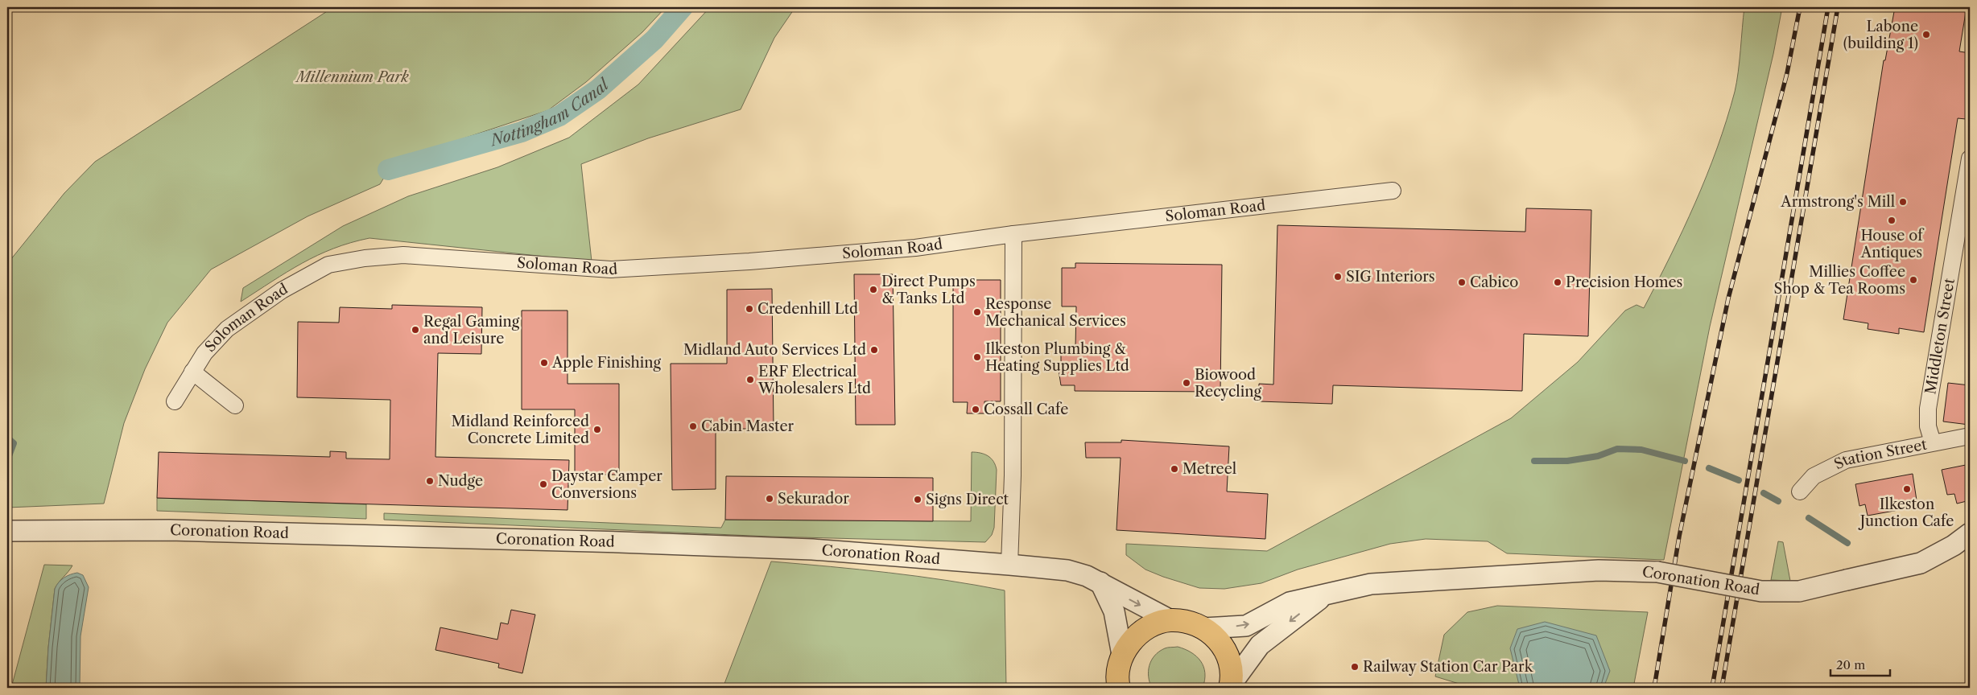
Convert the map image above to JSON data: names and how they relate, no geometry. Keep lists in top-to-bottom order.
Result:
{
  "streets": {
    "street": [
      "Soloman Road",
      "Middleton Street",
      "Station Street",
      "Coronation Road"
    ]
  },
  "crossings": [
    ["Middleton Street", "Station Street"]
  ],
  "water": ["Nottingham Canal"],
  "parks": ["Millennium Park"],
  "places": [
    "Labone (building 1)",
    "Armstrong's Mill",
    "House of Antiques",
    "SIG Interiors",
    "Millies Coffee Shop & Tea Rooms",
    "Cabico",
    "Precision Homes",
    "Direct Pumps & Tanks Ltd",
    "Credenhill Ltd",
    "Response Mechanical Services",
    "Regal Gaming and Leisure",
    "Midland Auto Services Ltd",
    "Ilkeston Plumbing & Heating Supplies Ltd",
    "Apple Finishing",
    "ERF Electrical Wholesalers Ltd",
    "Biowood Recycling",
    "Cossall Cafe",
    "Cabin Master",
    "Midland Reinforced Concrete Limited",
    "Metreel",
    "Nudge",
    "Daystar Camper Conversions",
    "Ilkeston Junction Cafe",
    "Sekurador",
    "Signs Direct",
    "Railway Station Car Park"
  ],
  "scale_bar": "20 m"
}
